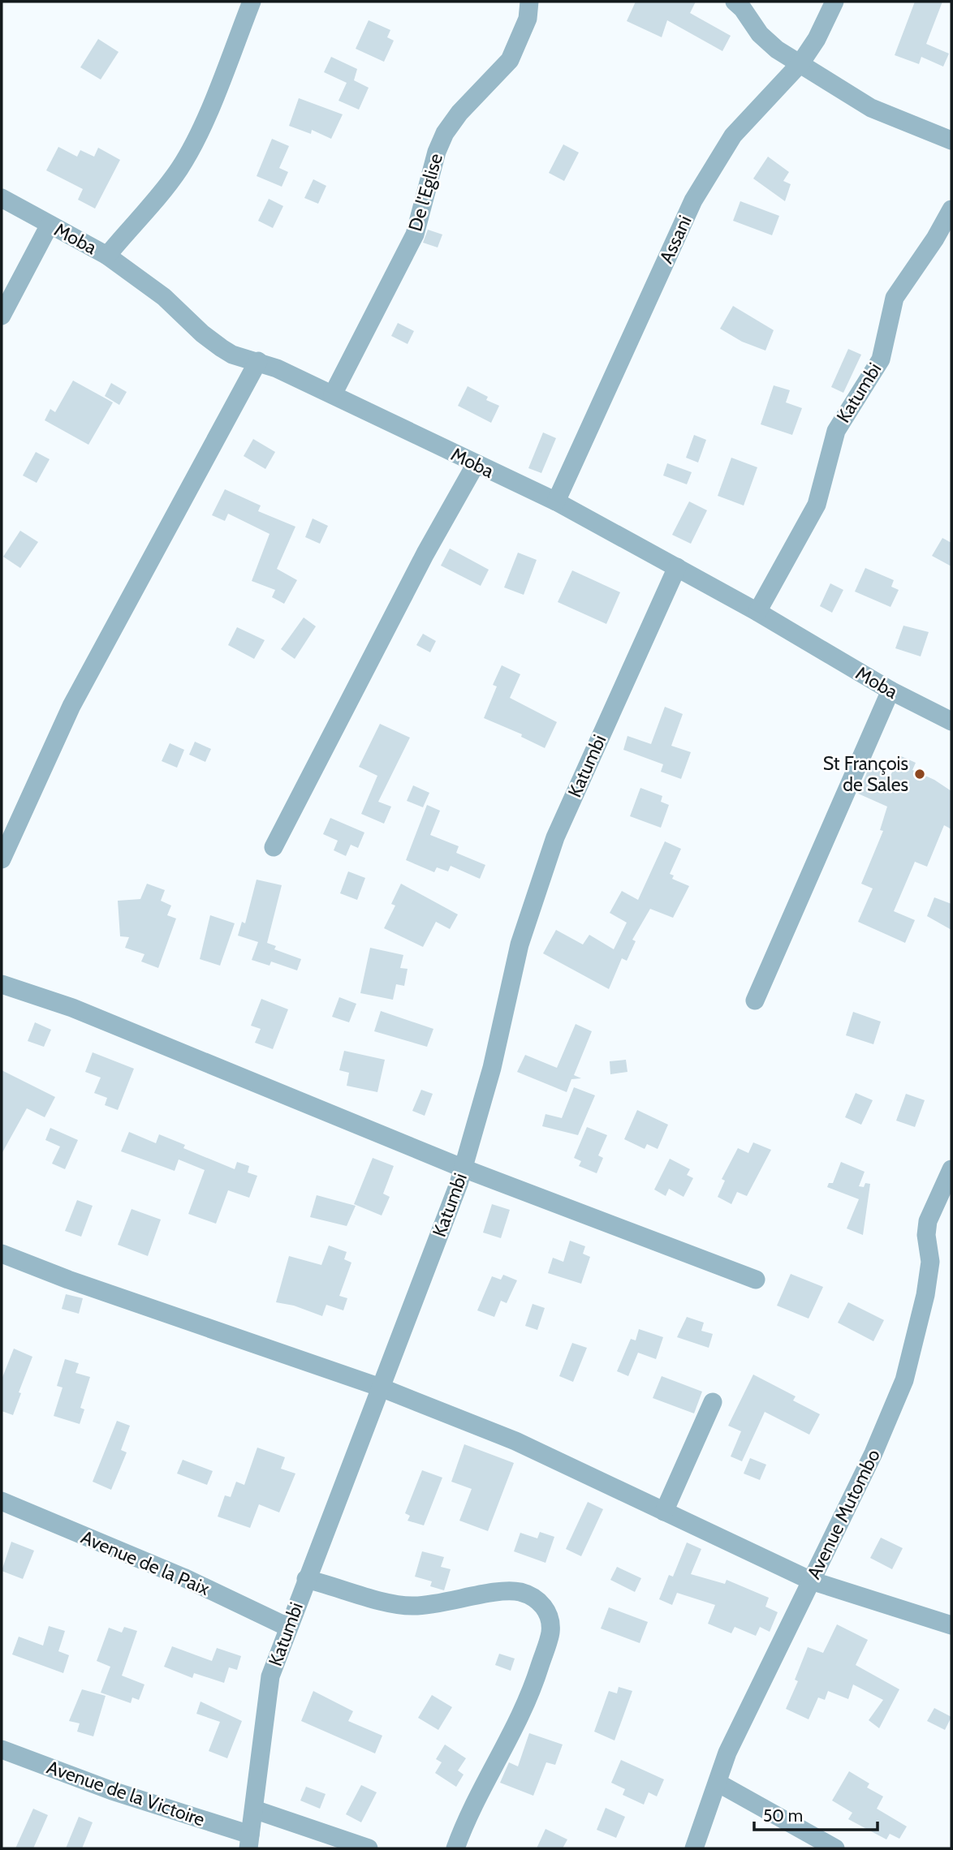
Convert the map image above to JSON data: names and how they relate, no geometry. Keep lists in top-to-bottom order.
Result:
{
  "streets": {
    "street": [
      "De l'Eglise",
      "Moba",
      "Assani",
      "Katumbi",
      "Avenue Mutombo",
      "Avenue de la Paix",
      "Avenue de la Victoire"
    ]
  },
  "crossings": [
    ["De l'Eglise", "Moba"],
    ["Moba", "Assani"],
    ["Moba", "Katumbi"],
    ["Katumbi", "Avenue de la Paix"],
    ["Katumbi", "Avenue de la Victoire"]
  ],
  "places": ["St François de Sales"],
  "scale_bar": "50 m"
}
